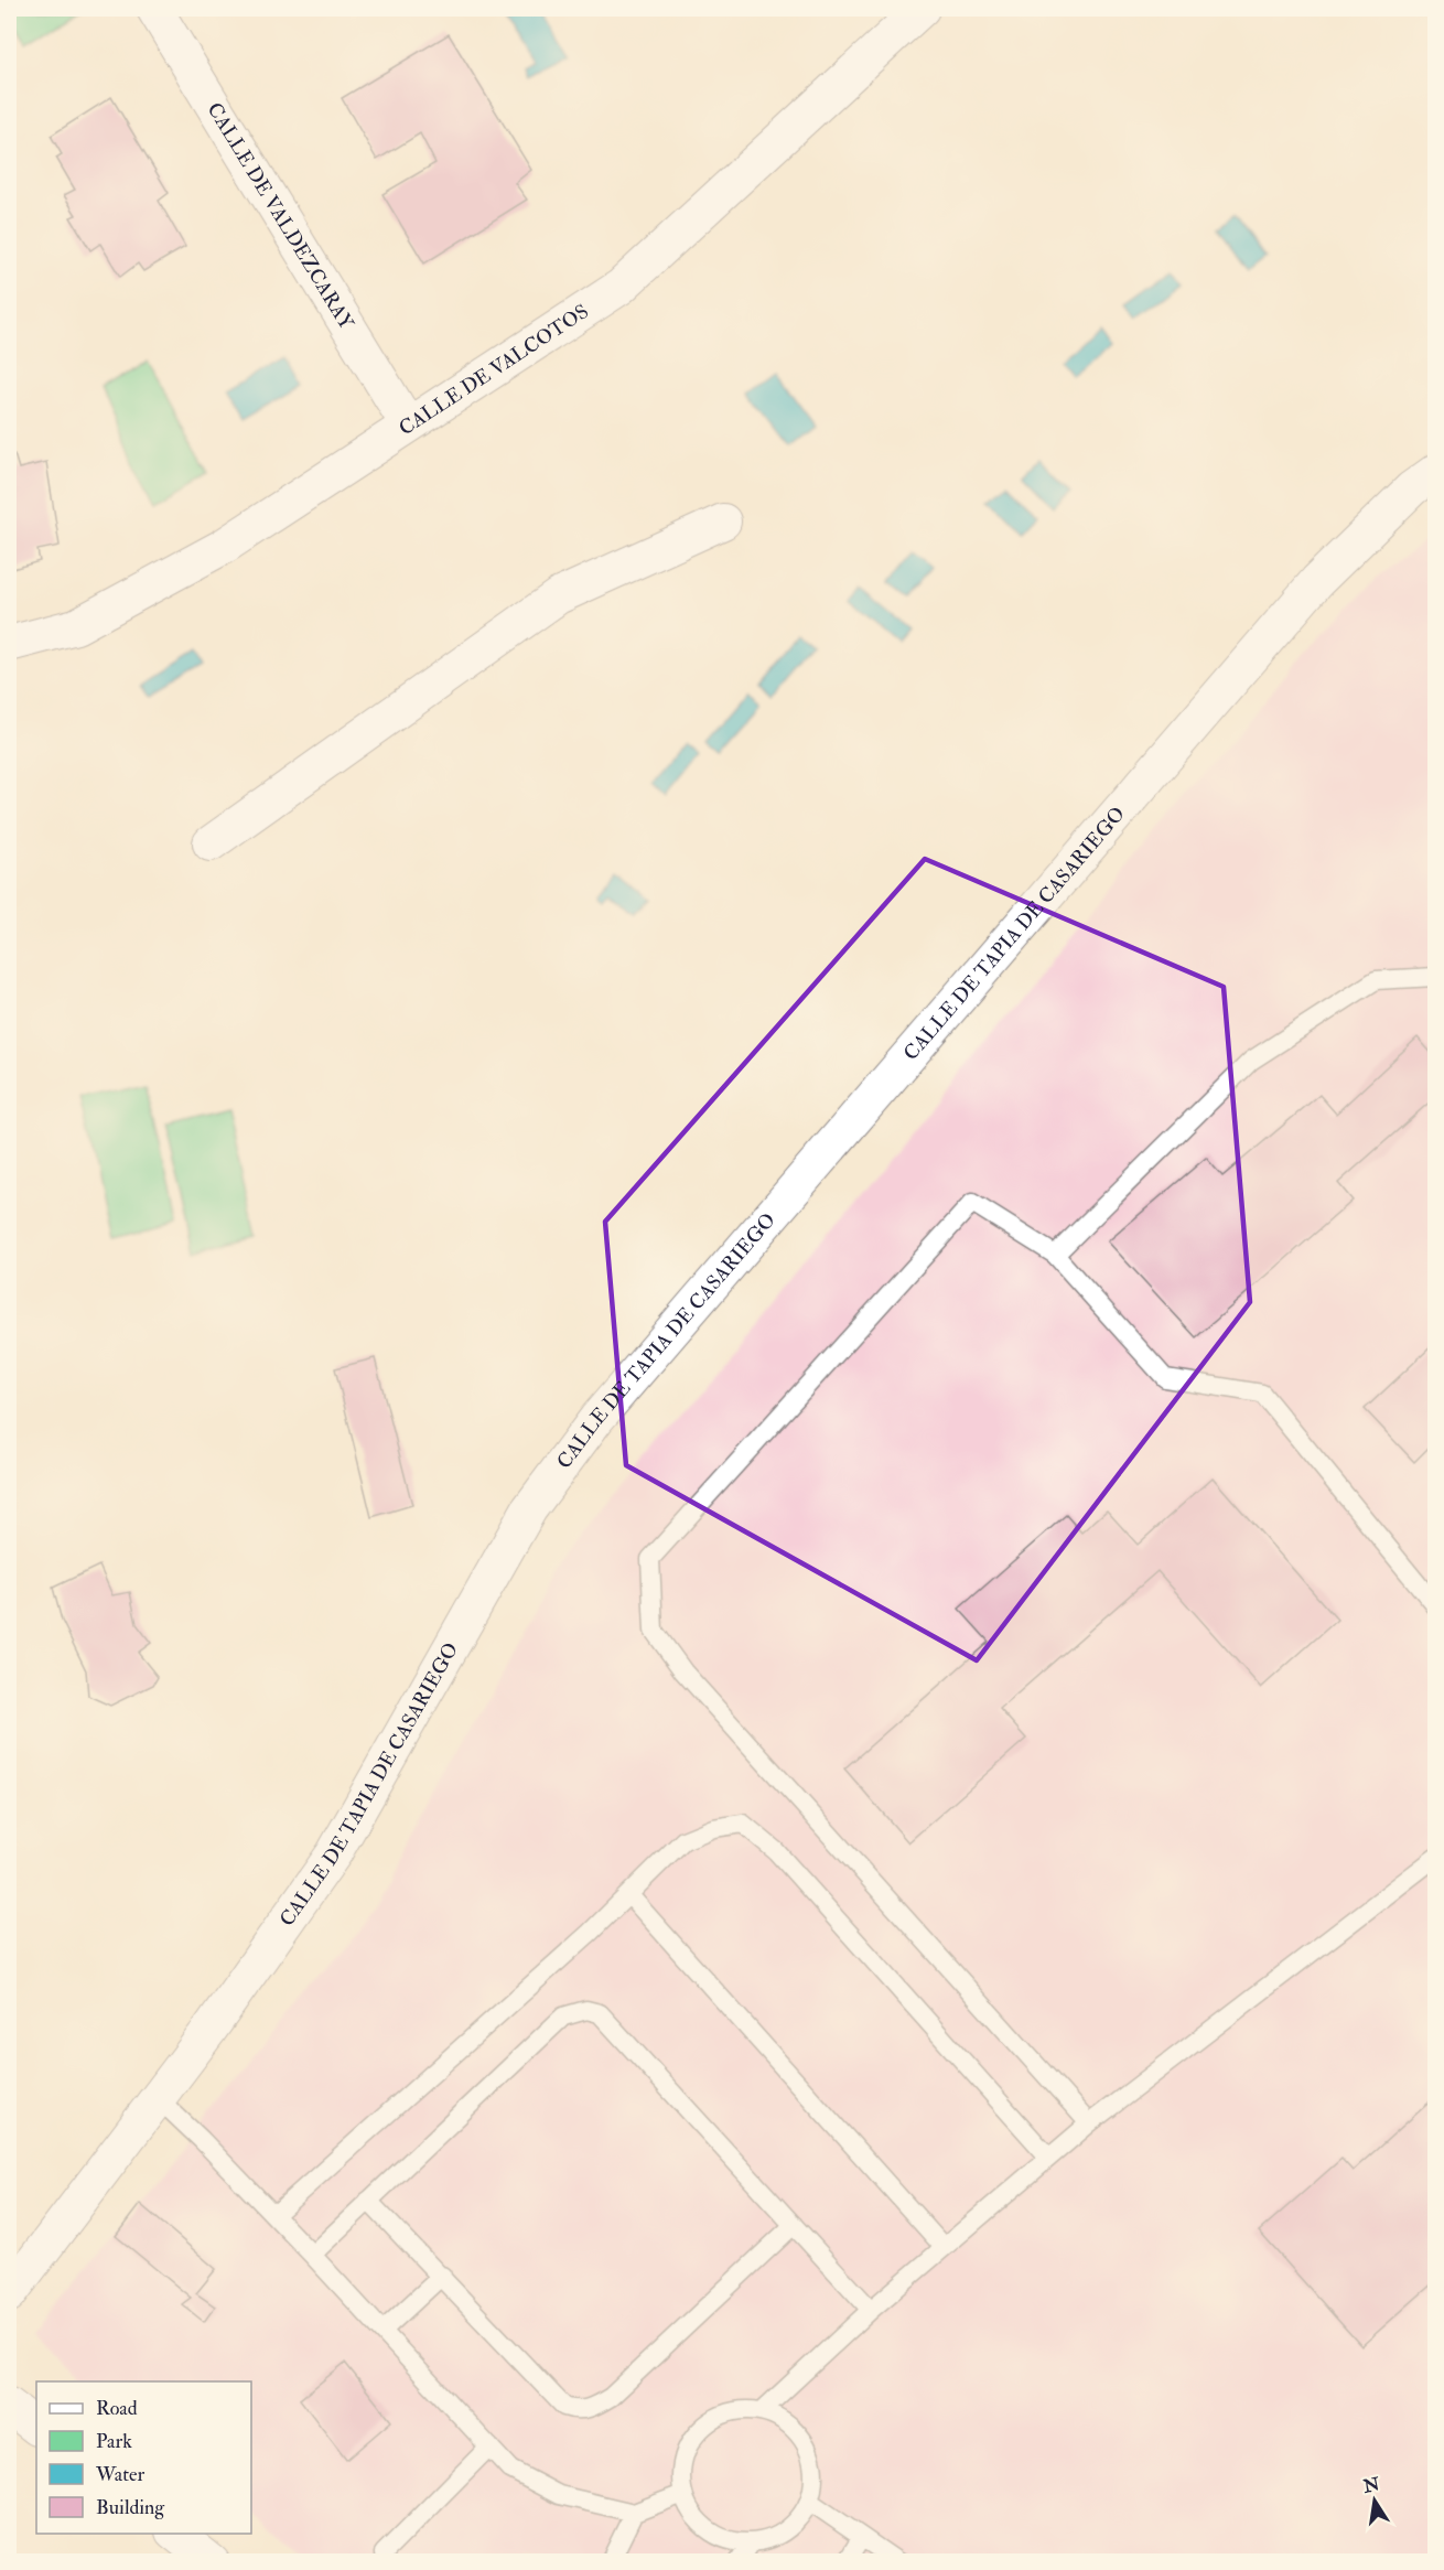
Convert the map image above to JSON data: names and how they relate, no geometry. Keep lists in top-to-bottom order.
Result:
{
  "streets": {
    "street": ["CALLE DE VALDEZCARAY", "CALLE DE VALCOTOS", "CALLE DE TAPIA DE CASARIEGO"]
  },
  "crossings": [
    ["CALLE DE VALDEZCARAY", "CALLE DE VALCOTOS"]
  ],
  "legend": [
    "Road",
    "Park",
    "Water",
    "Building"
  ],
  "north": "top"
}
